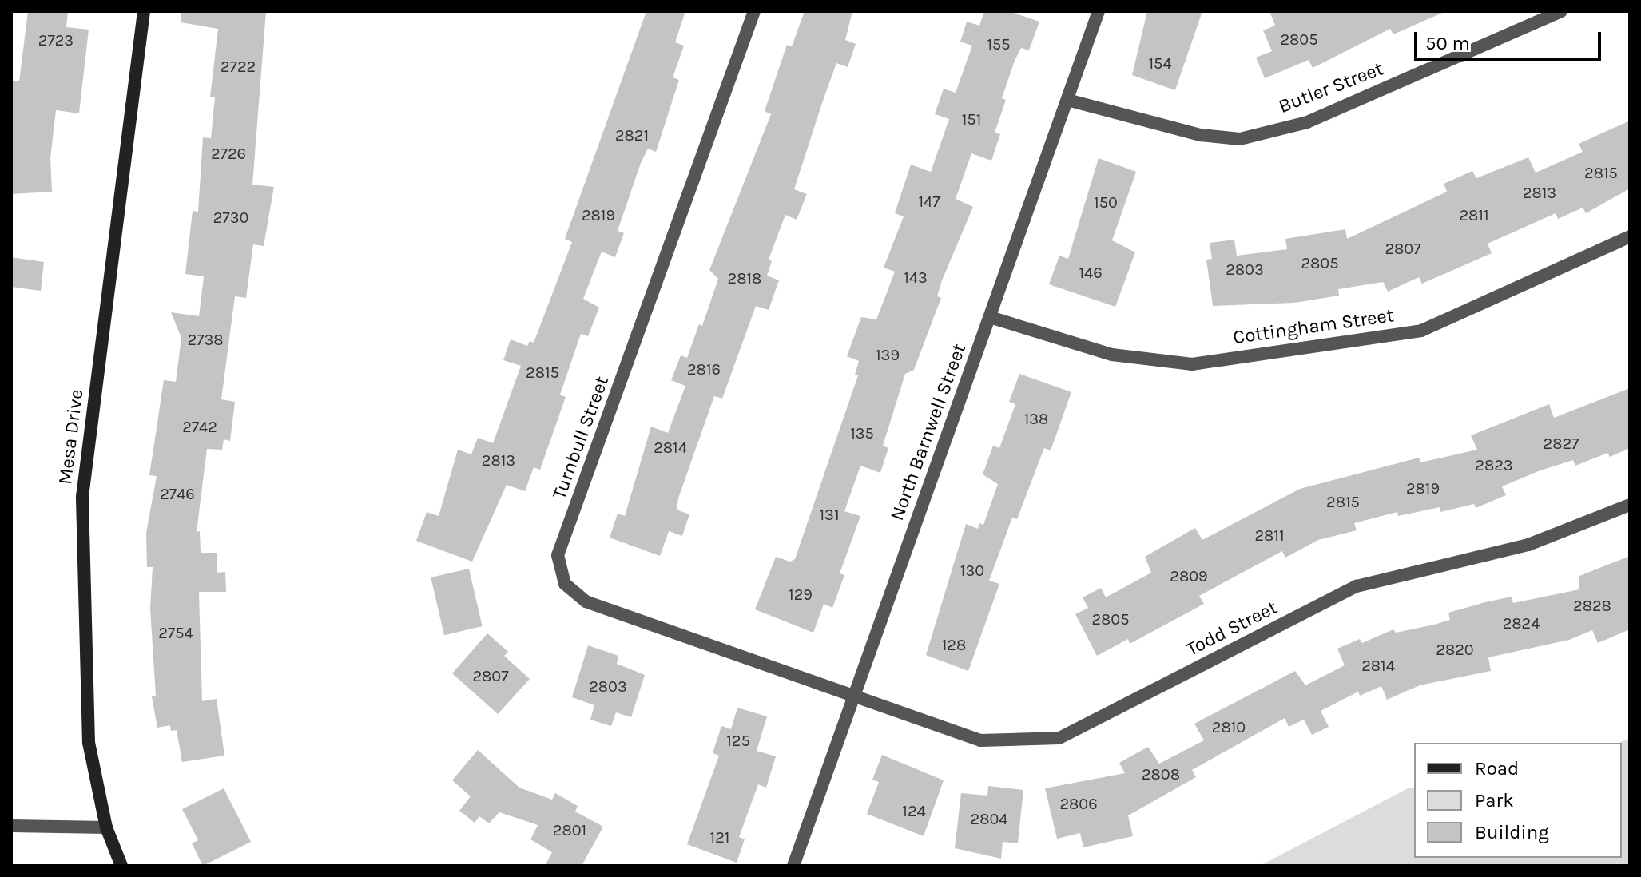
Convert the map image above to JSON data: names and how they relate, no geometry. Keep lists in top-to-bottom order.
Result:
{
  "streets": {
    "main road": ["Mesa Drive"],
    "street": [
      "Butler Street",
      "Cottingham Street",
      "North Barnwell Street",
      "Turnbull Street",
      "Todd Street"
    ]
  },
  "crossings": [
    ["Butler Street", "North Barnwell Street"],
    ["Cottingham Street", "North Barnwell Street"],
    ["North Barnwell Street", "Turnbull Street"],
    ["North Barnwell Street", "Todd Street"],
    ["Turnbull Street", "Todd Street"]
  ],
  "house_numbers": [
    "2805",
    "2723",
    "155",
    "154",
    "2722",
    "151",
    "2821",
    "2726",
    "2815",
    "2813",
    "147",
    "150",
    "2819",
    "2811",
    "2730",
    "2807",
    "2805",
    "2803",
    "146",
    "143",
    "2818",
    "2738",
    "139",
    "2816",
    "2815",
    "138",
    "2742",
    "135",
    "2827",
    "2814",
    "2813",
    "2823",
    "2819",
    "2746",
    "2815",
    "131",
    "2811",
    "130",
    "2809",
    "129",
    "2828",
    "2805",
    "2824",
    "2754",
    "128",
    "2820",
    "2814",
    "2807",
    "2803",
    "2810",
    "125",
    "2808",
    "2806",
    "124",
    "2804",
    "2801",
    "121"
  ],
  "legend": ["Road", "Park", "Building"],
  "scale_bar": "50 m"
}
